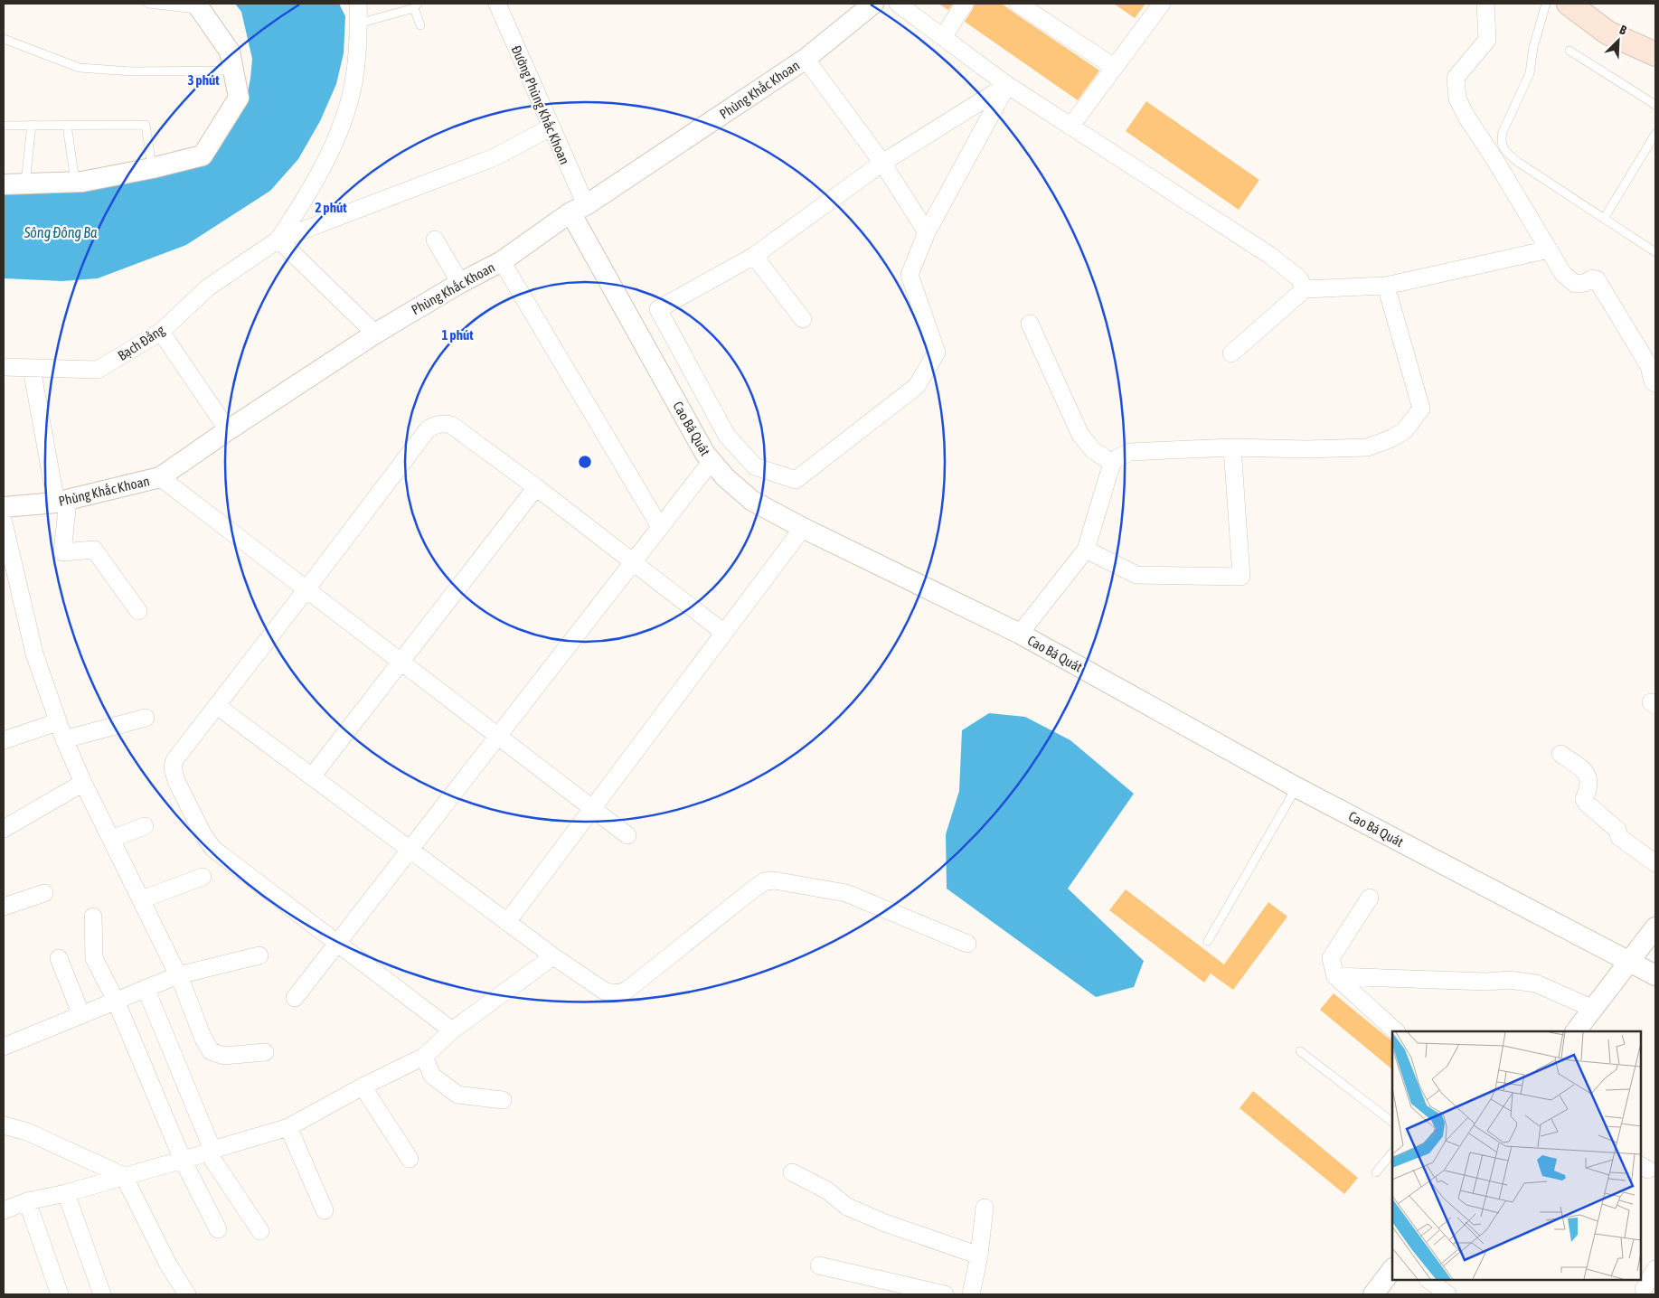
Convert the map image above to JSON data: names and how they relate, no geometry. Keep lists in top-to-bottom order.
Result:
{
  "streets": {
    "street": [
      "Phùng Khắc Khoan",
      "Đường Phùng Khắc Khoan",
      "Bạch Đằng",
      "Cao Bá Quát"
    ]
  },
  "crossings": [
    ["Phùng Khắc Khoan", "Đường Phùng Khắc Khoan"],
    ["Phùng Khắc Khoan", "Cao Bá Quát"],
    ["Đường Phùng Khắc Khoan", "Cao Bá Quát"]
  ],
  "water": ["Sông Đông Ba"],
  "north": "top right",
  "rings": ["3 phút", "2 phút", "1 phút"]
}
